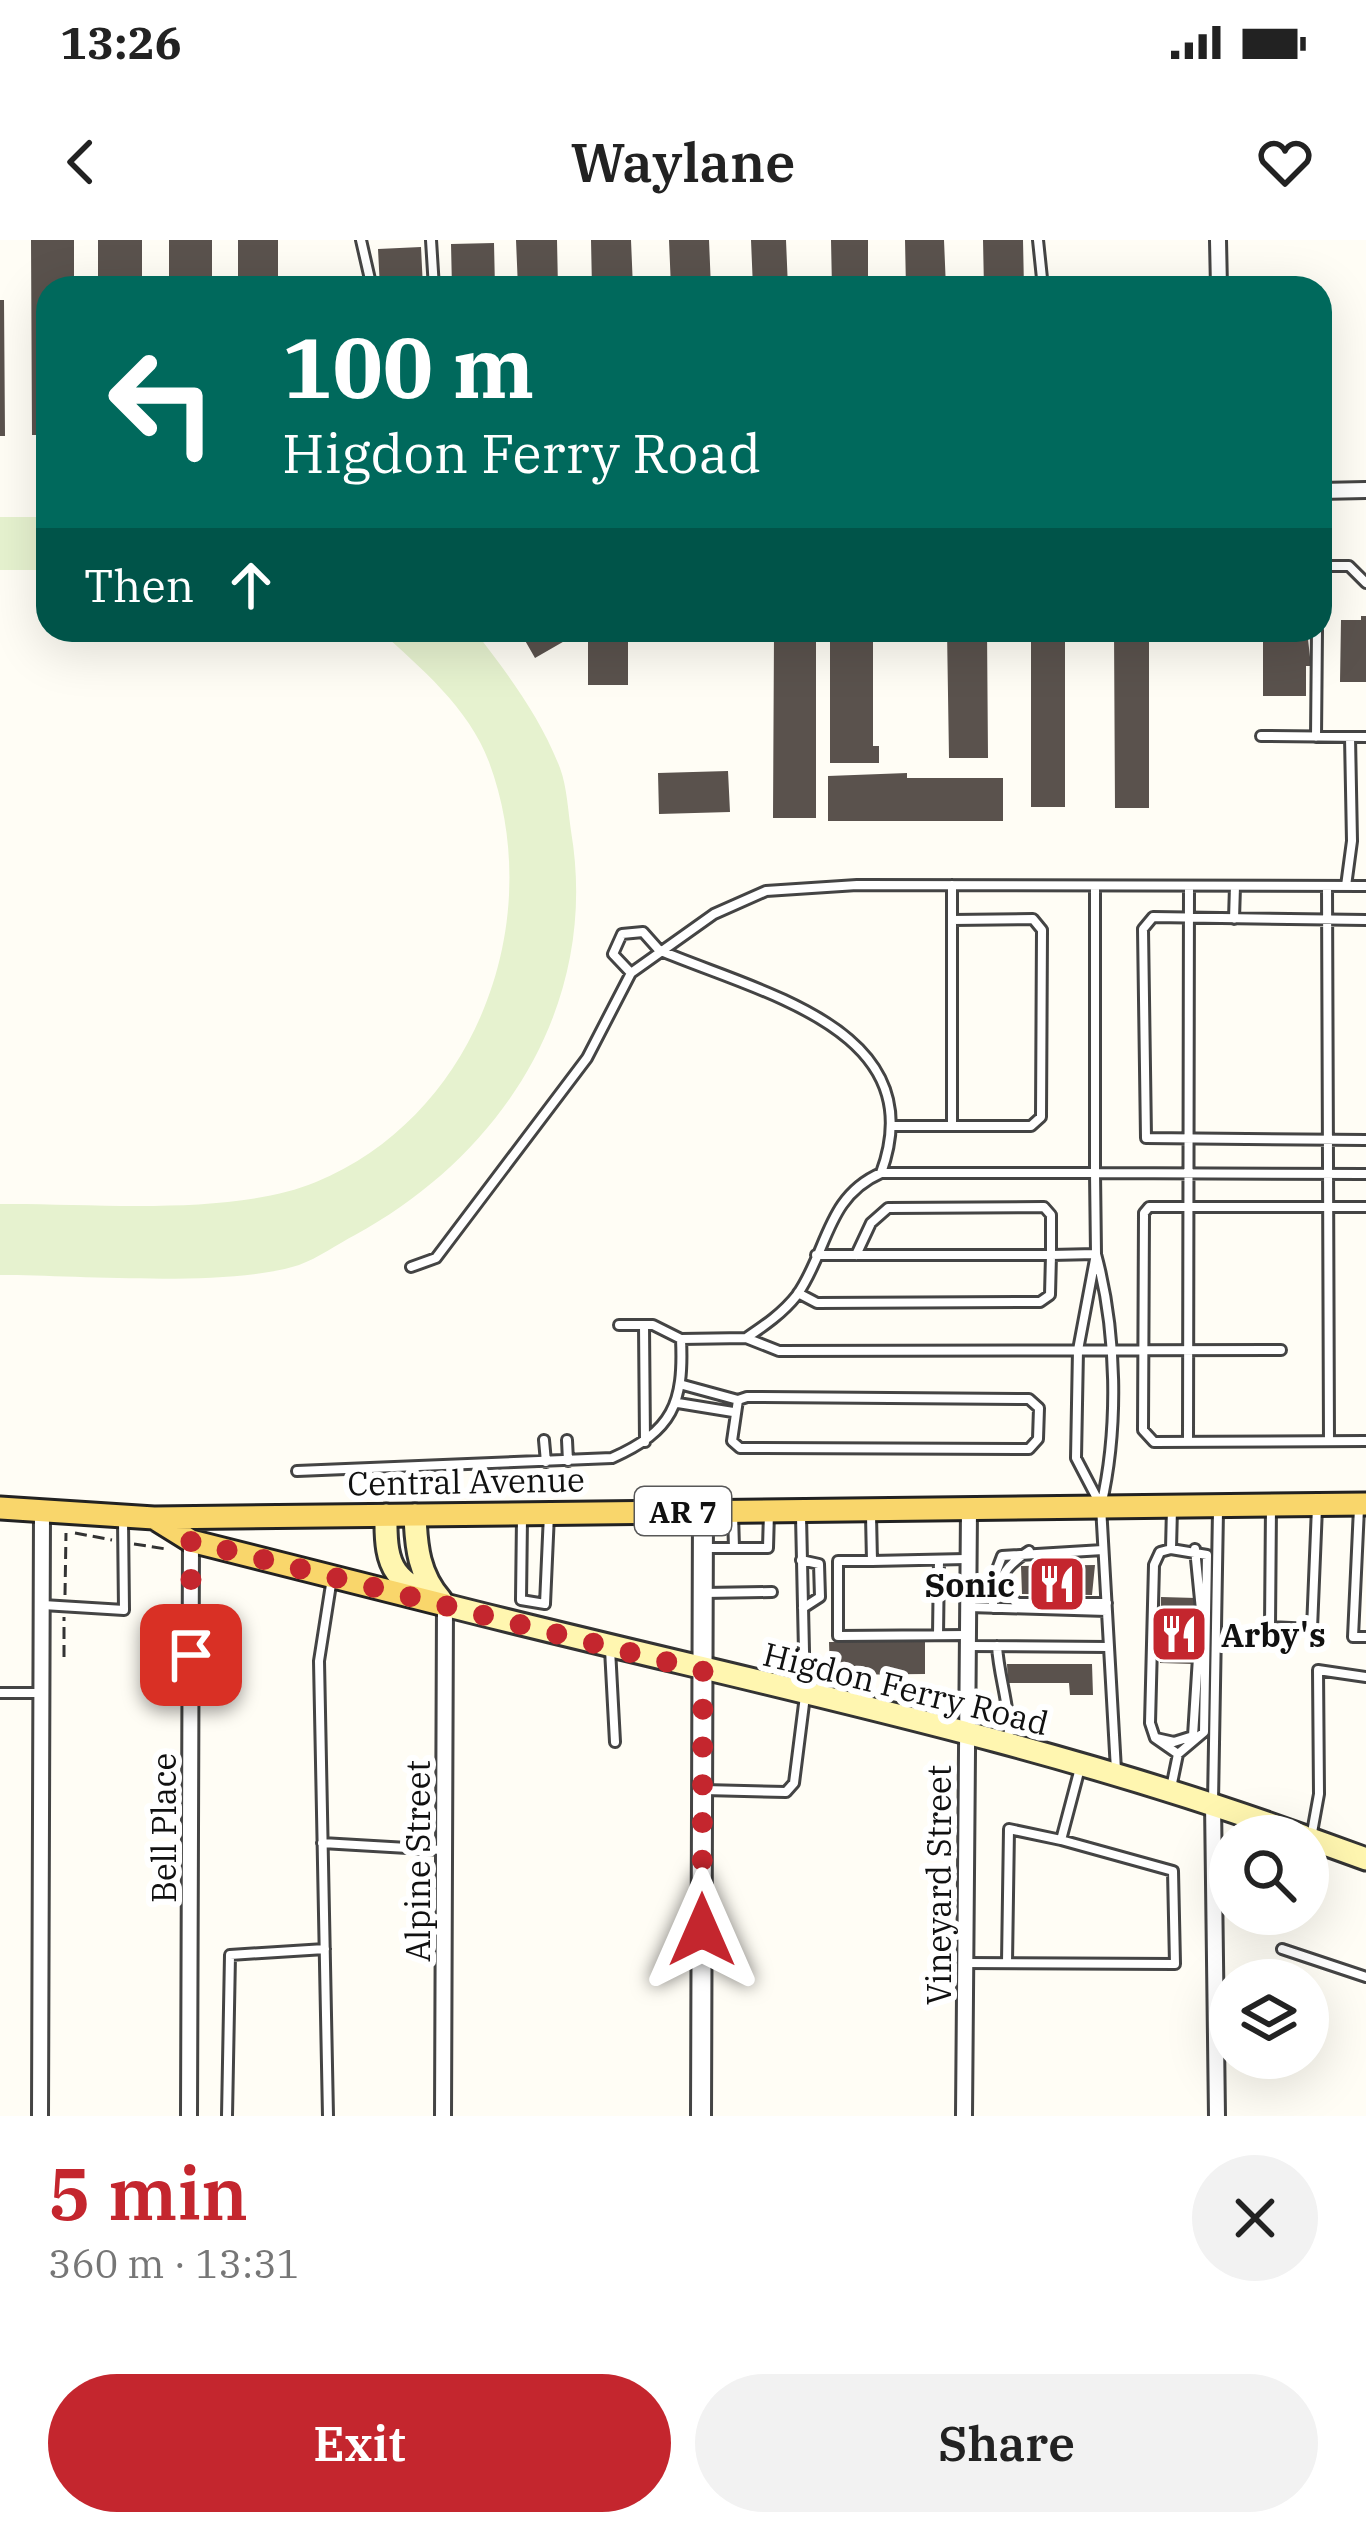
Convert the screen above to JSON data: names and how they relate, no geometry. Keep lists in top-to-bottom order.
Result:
{
  "streets": {
    "main road": ["Central Avenue", "AR 7", "Higdon Ferry Road"],
    "street": ["Bell Place", "Alpine Street", "Vineyard Street"]
  },
  "crossings": [
    ["Central Avenue", "Higdon Ferry Road"],
    ["Central Avenue", "Vineyard Street"],
    ["Higdon Ferry Road", "Alpine Street"],
    ["Higdon Ferry Road", "Vineyard Street"]
  ],
  "places": {
    "restaurant": ["Sonic", "Arby's"]
  },
  "page": {
    "status": "13:26",
    "header": "Waylane",
    "turn": ["100 m", "Higdon Ferry Road"],
    "then": "Then",
    "heading": ["5 min", "360 m · 13:31"],
    "buttons": ["Exit", "Share"]
  }
}
